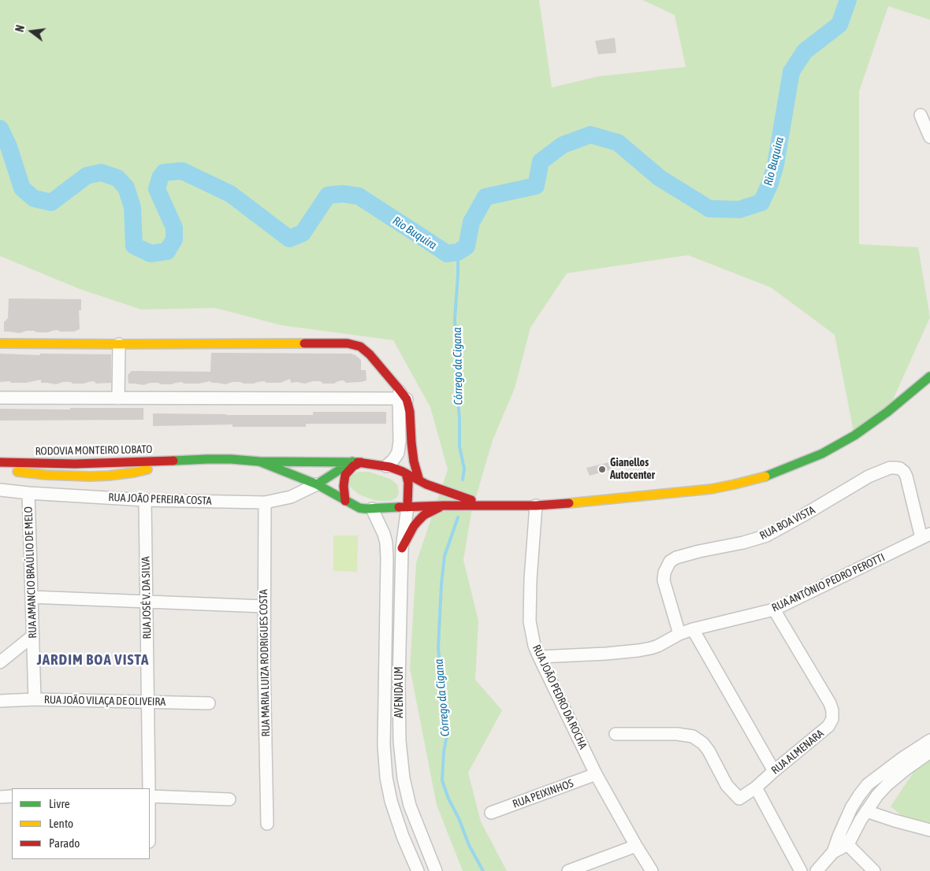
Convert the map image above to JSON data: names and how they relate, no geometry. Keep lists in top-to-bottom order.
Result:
{
  "streets": {
    "main road": ["RODOVIA MONTEIRO LOBATO"],
    "street": [
      "RUA JOÃO PEREIRA COSTA",
      "RUA BOA VISTA",
      "RUA AMANCIO BRAÚLIO DE MELO",
      "RUA ANTÔNIO PEDRO PEROTTI",
      "RUA JOSÉ V. DA SILVA",
      "RUA MARIA LUIZA RODRIGUES COSTA",
      "AVENIDA UM",
      "RUA JOÃO PEDRO DA ROCHA",
      "RUA JOÃO VILAÇA DE OLIVEIRA",
      "RUA ALMENARA",
      "RUA PEIXINHOS"
    ]
  },
  "crossings": [
    ["RODOVIA MONTEIRO LOBATO", "RUA JOÃO PEREIRA COSTA"],
    ["RODOVIA MONTEIRO LOBATO", "AVENIDA UM"],
    ["RODOVIA MONTEIRO LOBATO", "RUA JOÃO PEDRO DA ROCHA"],
    ["RUA JOÃO PEREIRA COSTA", "RUA AMANCIO BRAÚLIO DE MELO"],
    ["RUA JOÃO PEREIRA COSTA", "RUA JOSÉ V. DA SILVA"],
    ["RUA JOÃO PEREIRA COSTA", "RUA MARIA LUIZA RODRIGUES COSTA"],
    ["RUA BOA VISTA", "RUA ANTÔNIO PEDRO PEROTTI"],
    ["RUA AMANCIO BRAÚLIO DE MELO", "RUA JOÃO VILAÇA DE OLIVEIRA"],
    ["RUA ANTÔNIO PEDRO PEROTTI", "RUA JOÃO PEDRO DA ROCHA"],
    ["RUA ANTÔNIO PEDRO PEROTTI", "RUA ALMENARA"],
    ["RUA JOSÉ V. DA SILVA", "RUA JOÃO VILAÇA DE OLIVEIRA"],
    ["RUA JOÃO PEDRO DA ROCHA", "RUA PEIXINHOS"]
  ],
  "districts": ["JARDIM BOA VISTA"],
  "water": ["Rio Buquira", "Córrego da Cigana"],
  "places": ["Gianellos Autocenter"],
  "legend": ["Livre", "Lento", "Parado"],
  "north": "left"
}
